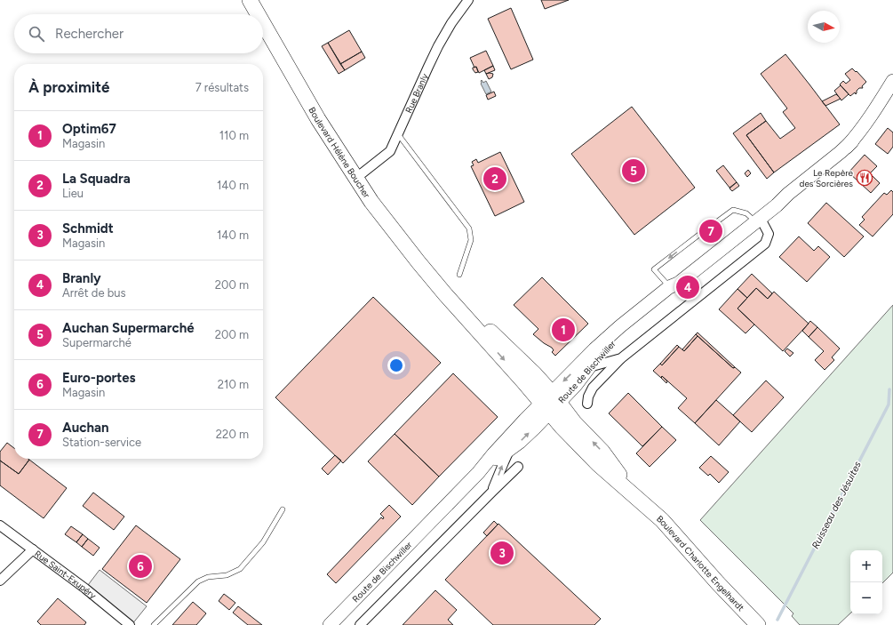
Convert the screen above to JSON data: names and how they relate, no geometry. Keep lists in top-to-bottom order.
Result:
{
  "streets": {
    "main road": ["Boulevard Hélène Boucher", "Boulevard Charlotte Engelhardt"],
    "street": ["Rue Branly", "Route de Bischwiller", "Rue Saint-Exupéry"]
  },
  "crossings": [
    ["Rue Branly", "Boulevard Hélène Boucher"],
    ["Boulevard Hélène Boucher", "Route de Bischwiller"],
    ["Boulevard Hélène Boucher", "Boulevard Charlotte Engelhardt"],
    ["Route de Bischwiller", "Boulevard Charlotte Engelhardt"]
  ],
  "water": ["Ruisseau des Jésuites"],
  "places": {
    "restaurant": ["Le Repère des Sorcières"]
  },
  "north": "right",
  "page": {
    "search": "Rechercher",
    "heading": ["À proximité", "7 résultats"],
    "list": [
      {
        "mark": "1",
        "name": "Optim67",
        "note": "Magasin",
        "value": "110 m"
      },
      {
        "mark": "2",
        "name": "La Squadra",
        "note": "Lieu",
        "value": "140 m"
      },
      {
        "mark": "3",
        "name": "Schmidt",
        "note": "Magasin",
        "value": "140 m"
      },
      {
        "mark": "4",
        "name": "Branly",
        "note": "Arrêt de bus",
        "value": "200 m"
      },
      {
        "mark": "5",
        "name": "Auchan Supermarché",
        "note": "Supermarché",
        "value": "200 m"
      },
      {
        "mark": "6",
        "name": "Euro-portes",
        "note": "Magasin",
        "value": "210 m"
      },
      {
        "mark": "7",
        "name": "Auchan",
        "note": "Station-service",
        "value": "220 m"
      }
    ],
    "pins": [
      "5",
      "2",
      "7",
      "4",
      "1",
      "3",
      "6"
    ],
    "map_buttons": ["+", "−"]
  }
}
